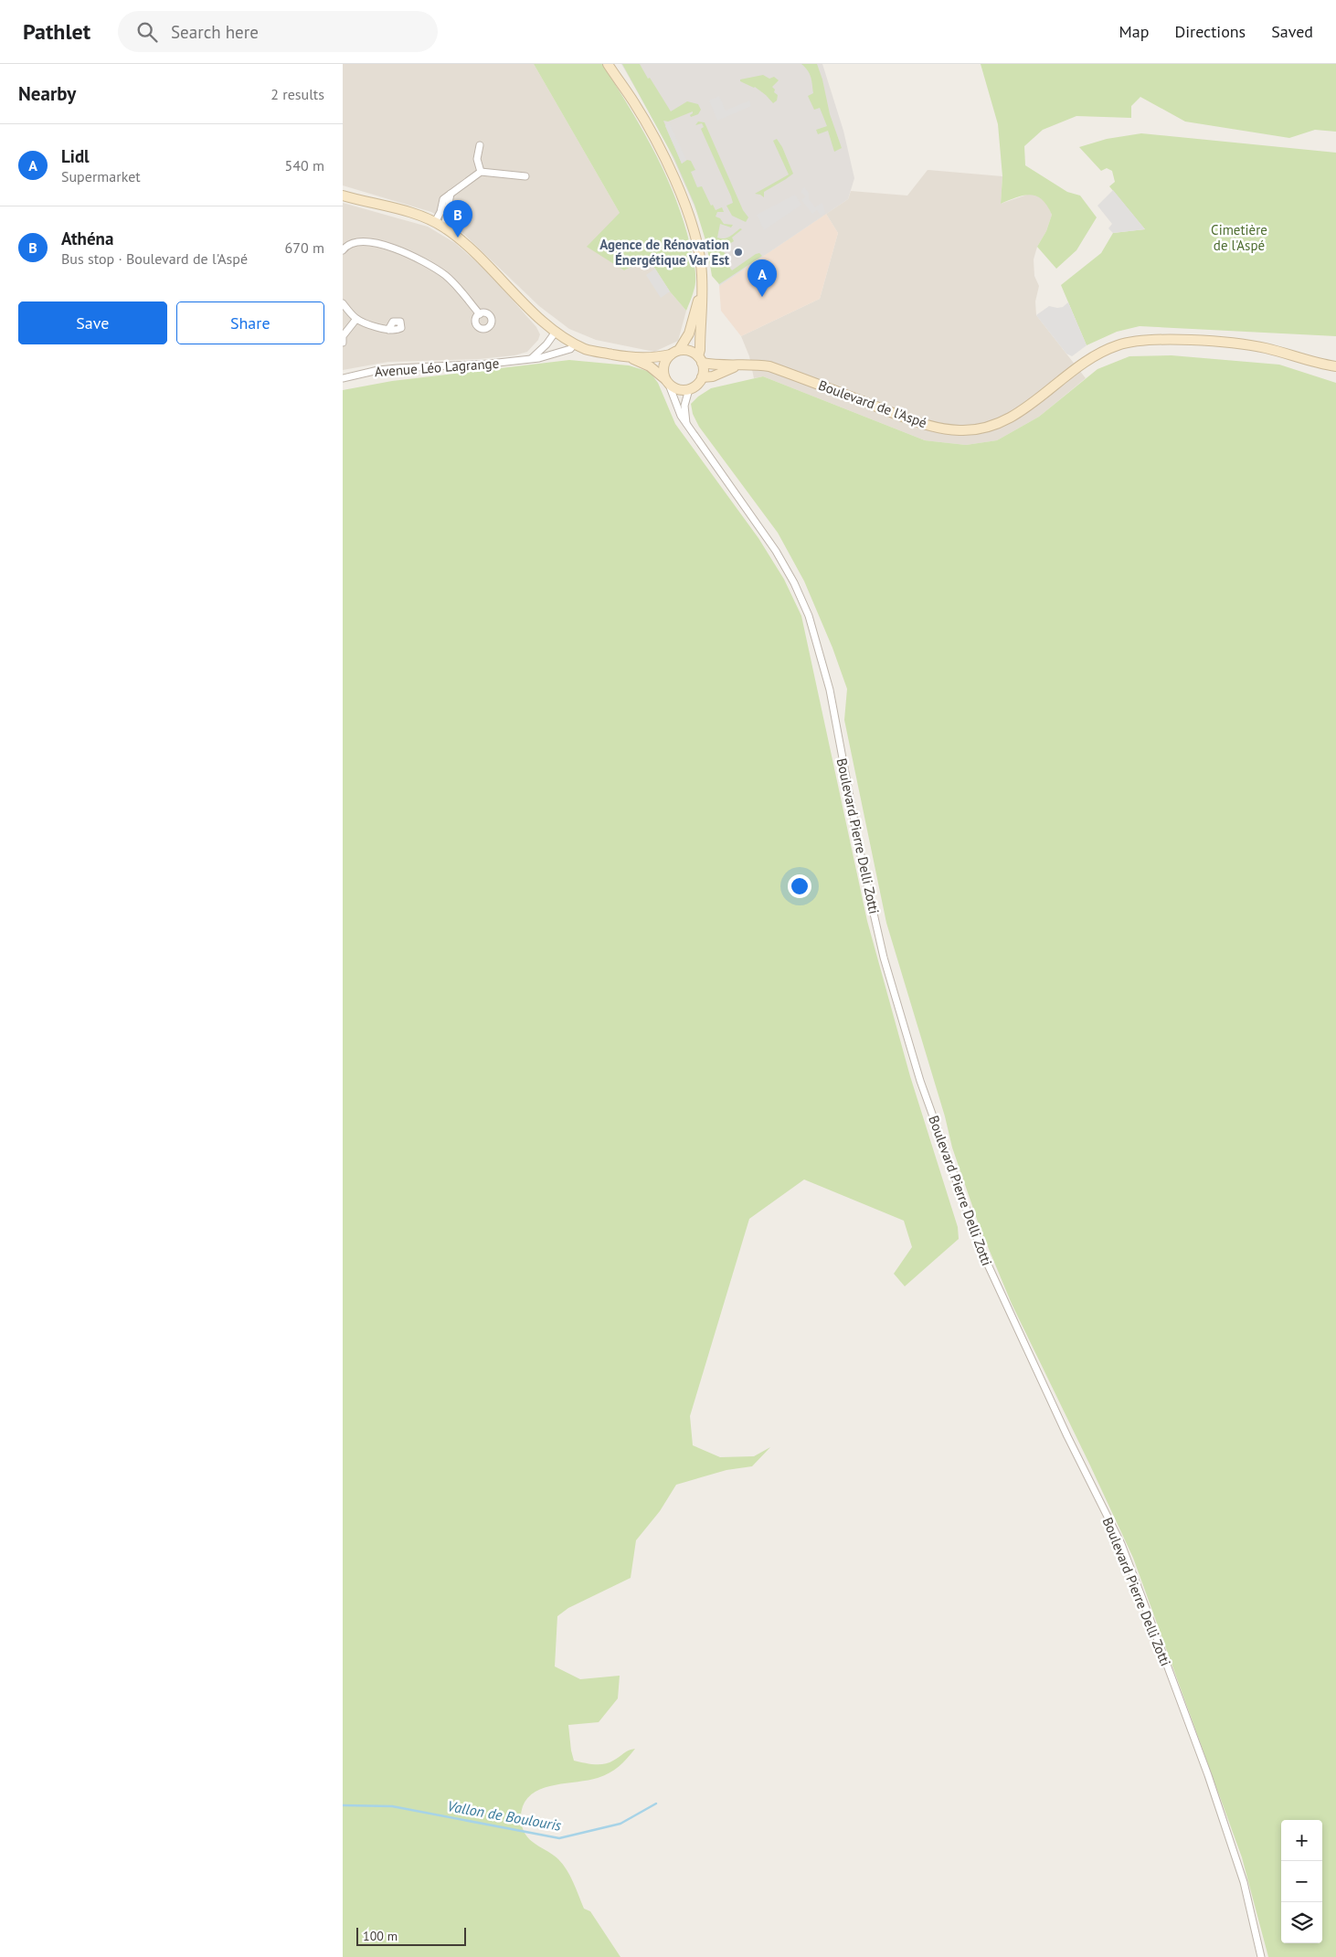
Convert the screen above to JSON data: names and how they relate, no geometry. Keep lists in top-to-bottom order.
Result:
{
  "streets": {
    "main road": ["Boulevard de l'Aspé"],
    "street": ["Avenue Léo Lagrange", "Boulevard Pierre Delli Zotti"]
  },
  "crossings": [
    ["Boulevard de l'Aspé", "Boulevard Pierre Delli Zotti"]
  ],
  "water": ["Vallon de Boulouris"],
  "parks": ["Cimetière de l'Aspé"],
  "places": ["Agence de Rénovation Énergétique Var Est"],
  "scale_bar": "100 m",
  "page": {
    "header": "Pathlet",
    "search": "Search here",
    "nav": ["Map", "Directions", "Saved"],
    "heading": ["Nearby", "2 results"],
    "list": [
      {
        "mark": "A",
        "name": "Lidl",
        "note": "Supermarket",
        "value": "540 m"
      },
      {
        "mark": "B",
        "name": "Athéna",
        "note": "Bus stop · Boulevard de l'Aspé",
        "value": "670 m"
      }
    ],
    "pins": ["B", "A"],
    "buttons": ["Save", "Share"],
    "map_buttons": ["+", "−"],
    "scale": "100 m"
  }
}
